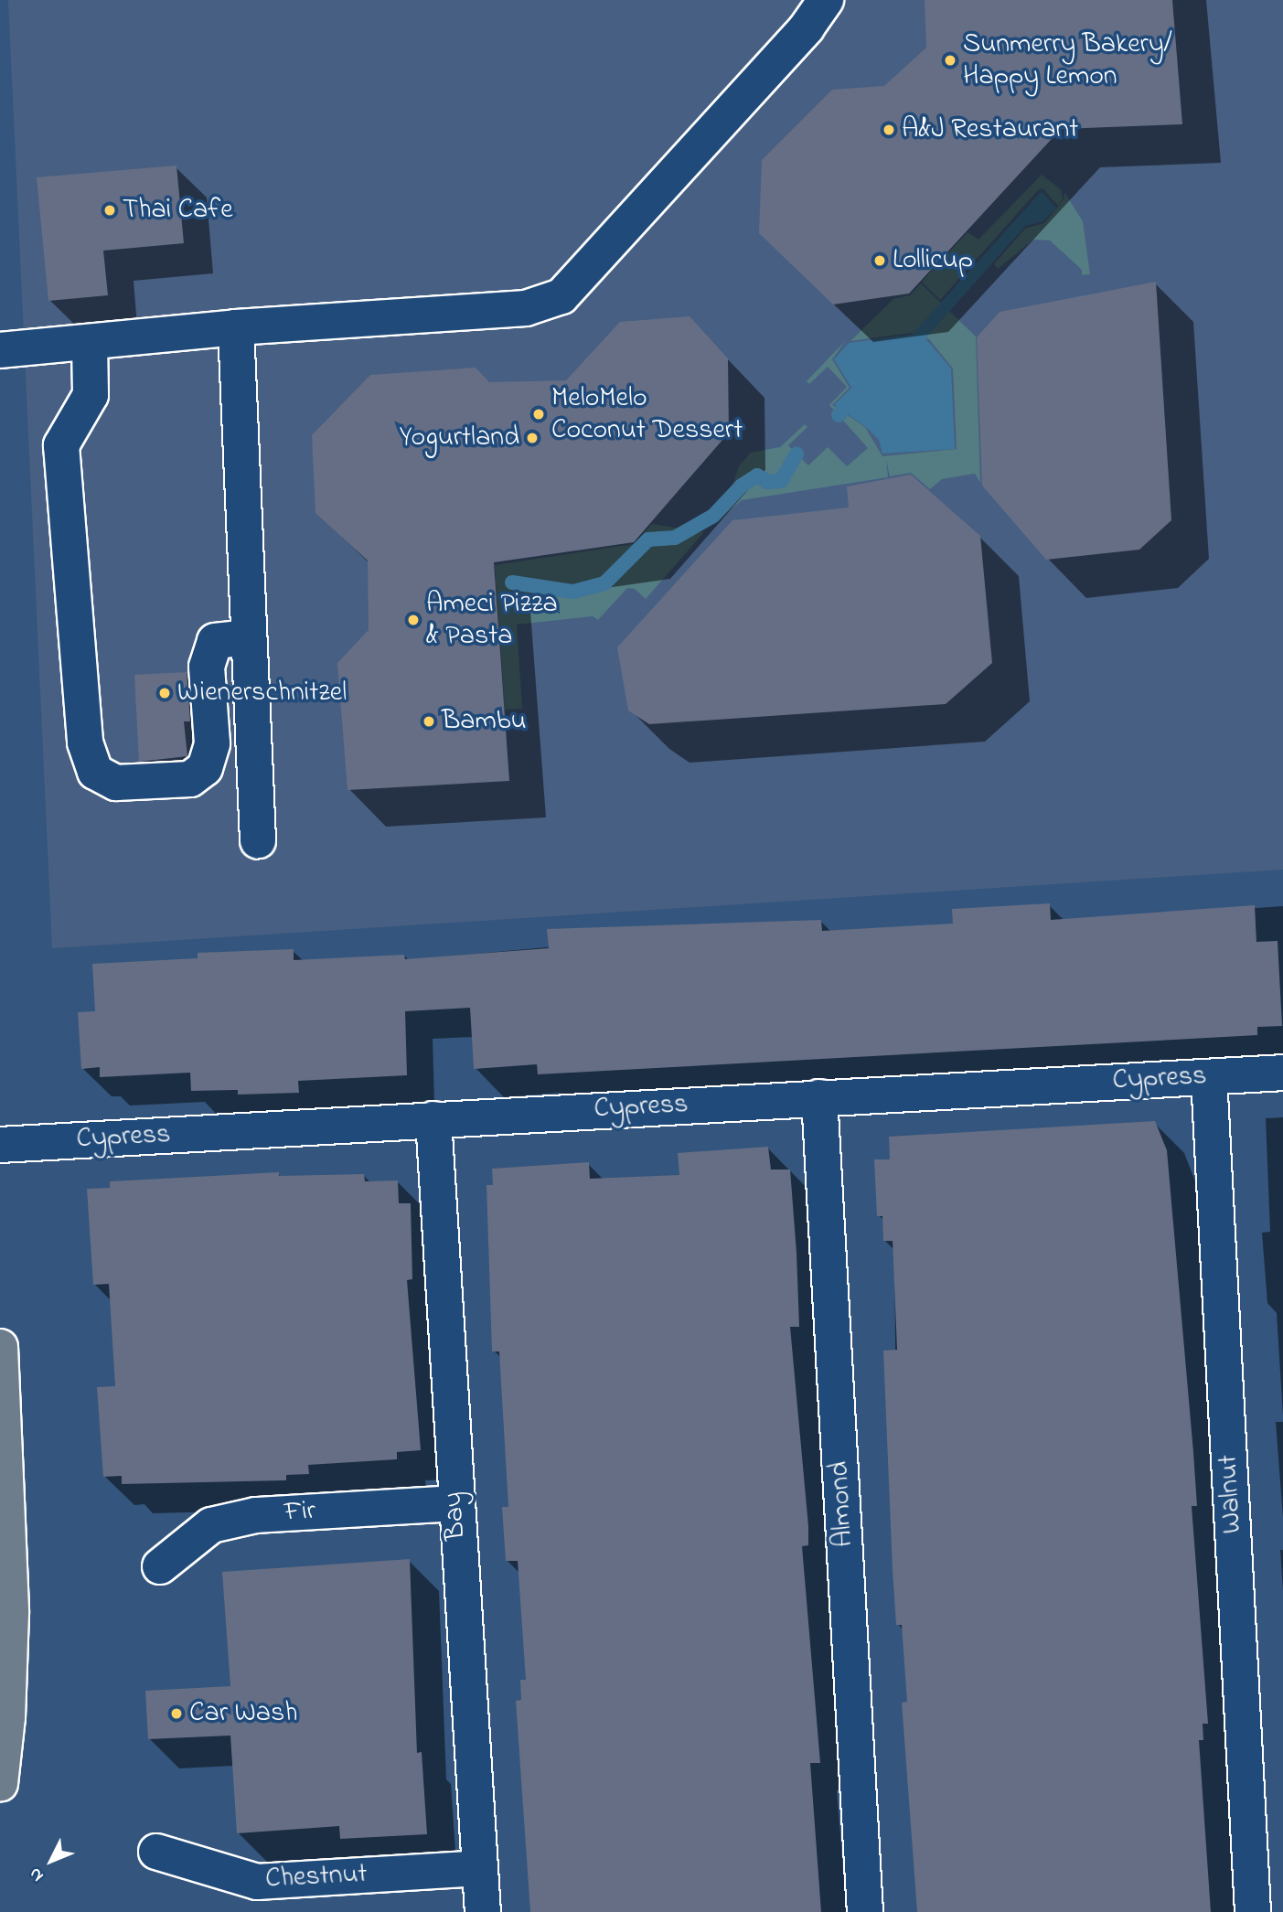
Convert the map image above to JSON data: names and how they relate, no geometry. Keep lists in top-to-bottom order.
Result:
{
  "streets": {
    "street": [
      "Cypress",
      "Walnut",
      "Almond",
      "Fir",
      "Bay",
      "Chestnut"
    ]
  },
  "crossings": [
    ["Cypress", "Walnut"],
    ["Cypress", "Almond"],
    ["Cypress", "Bay"],
    ["Fir", "Bay"],
    ["Bay", "Chestnut"]
  ],
  "places": [
    "Sunmerry Bakery/ Happy Lemon",
    "A&J Restaurant",
    "Thai Cafe",
    "Lollicup",
    "MeloMelo Coconut Dessert",
    "Yogurtland",
    "Ameci Pizza & Pasta",
    "Wienerschnitzel",
    "Bambu",
    "Car Wash"
  ],
  "north": "bottom left"
}
